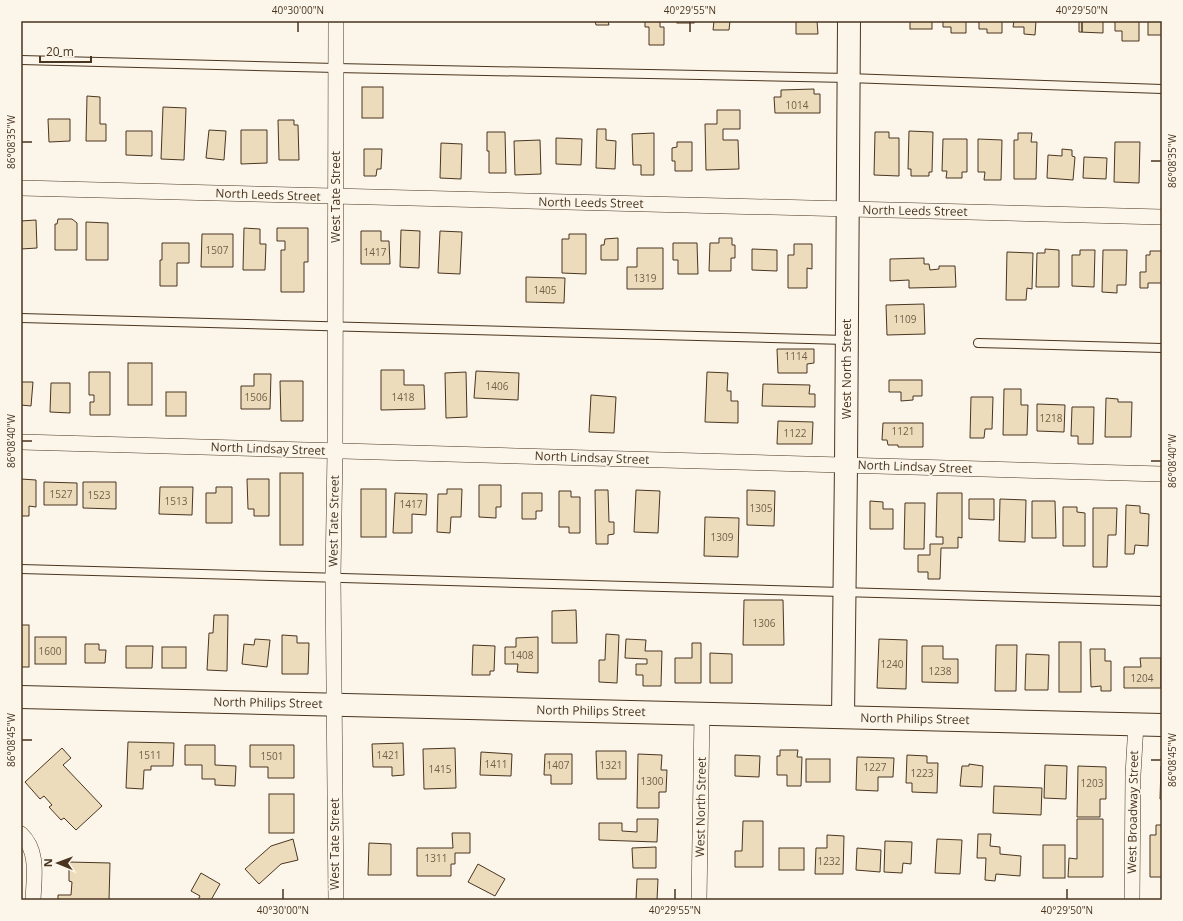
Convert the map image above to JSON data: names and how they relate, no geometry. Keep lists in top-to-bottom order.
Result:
{
  "streets": {
    "street": [
      "North Leeds Street",
      "West Tate Street",
      "West North Street",
      "North Lindsay Street",
      "North Philips Street",
      "West Broadway Street"
    ]
  },
  "crossings": [
    ["North Leeds Street", "West Tate Street"],
    ["North Leeds Street", "West North Street"],
    ["West Tate Street", "North Lindsay Street"],
    ["West Tate Street", "North Philips Street"],
    ["West North Street", "North Lindsay Street"],
    ["West North Street", "North Philips Street"],
    ["North Philips Street", "West Broadway Street"]
  ],
  "house_numbers": [
    "1014",
    "1507",
    "1417",
    "1319",
    "1405",
    "1109",
    "1114",
    "1406",
    "1506",
    "1418",
    "1218",
    "1121",
    "1122",
    "1527",
    "1523",
    "1513",
    "1417",
    "1305",
    "1309",
    "1306",
    "1600",
    "1408",
    "1240",
    "1238",
    "1204",
    "1511",
    "1421",
    "1501",
    "1411",
    "1407",
    "1321",
    "1227",
    "1415",
    "1223",
    "1300",
    "1203",
    "1311",
    "1232"
  ],
  "scale_bar": "20 m",
  "north": "left",
  "coordinates": [
    "40°30'00\"N",
    "40°29'55\"N",
    "40°29'50\"N",
    "86°08'35\"W",
    "86°08'40\"W",
    "86°08'45\"W"
  ]
}
